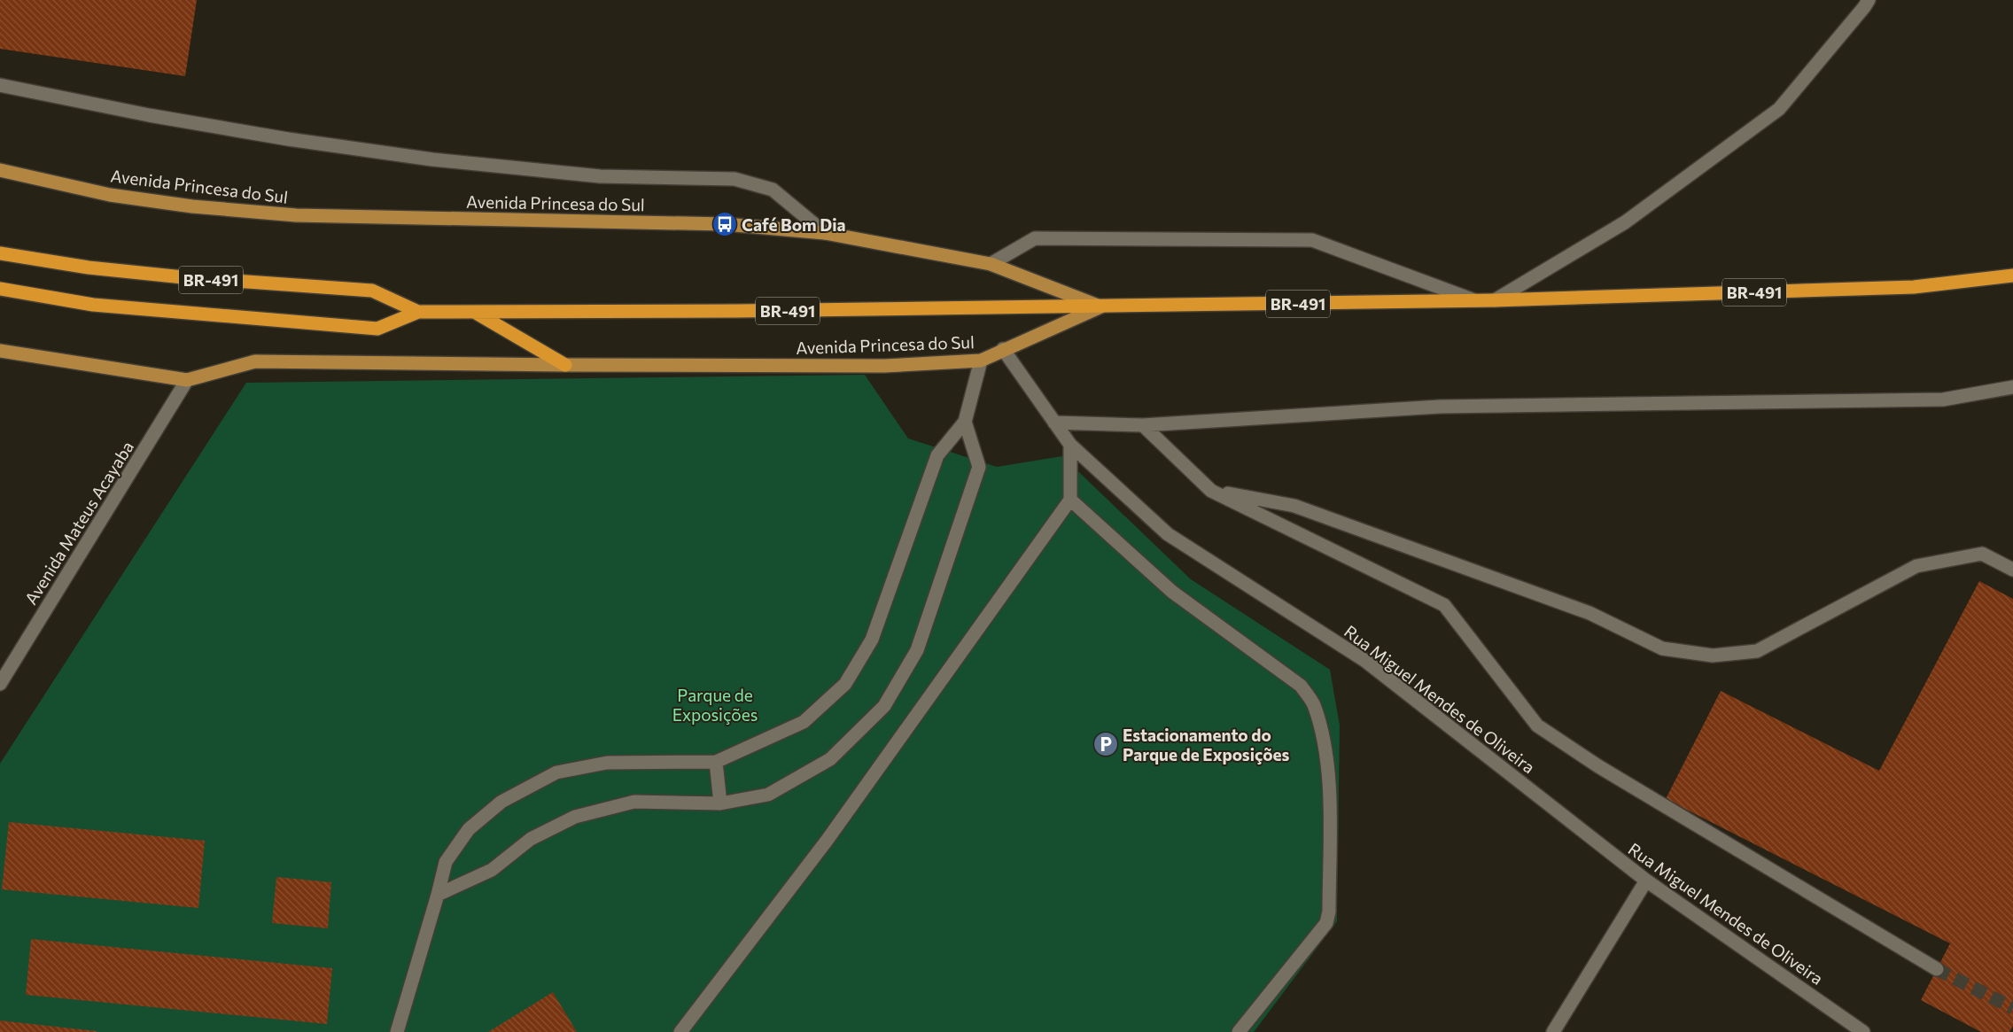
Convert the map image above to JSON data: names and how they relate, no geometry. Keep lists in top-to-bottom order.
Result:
{
  "streets": {
    "highway": ["BR-491"],
    "main road": ["Avenida Princesa do Sul"],
    "street": ["Avenida Mateus Acayaba", "Rua Miguel Mendes de Oliveira"]
  },
  "crossings": [
    ["Avenida Princesa do Sul", "BR-491"],
    ["Avenida Princesa do Sul", "Avenida Mateus Acayaba"],
    ["Avenida Princesa do Sul", "Rua Miguel Mendes de Oliveira"]
  ],
  "parks": ["Parque de Exposições"],
  "places": {
    "bus stop": ["Café Bom Dia"],
    "parking": ["Estacionamento do Parque de Exposições"]
  }
}
